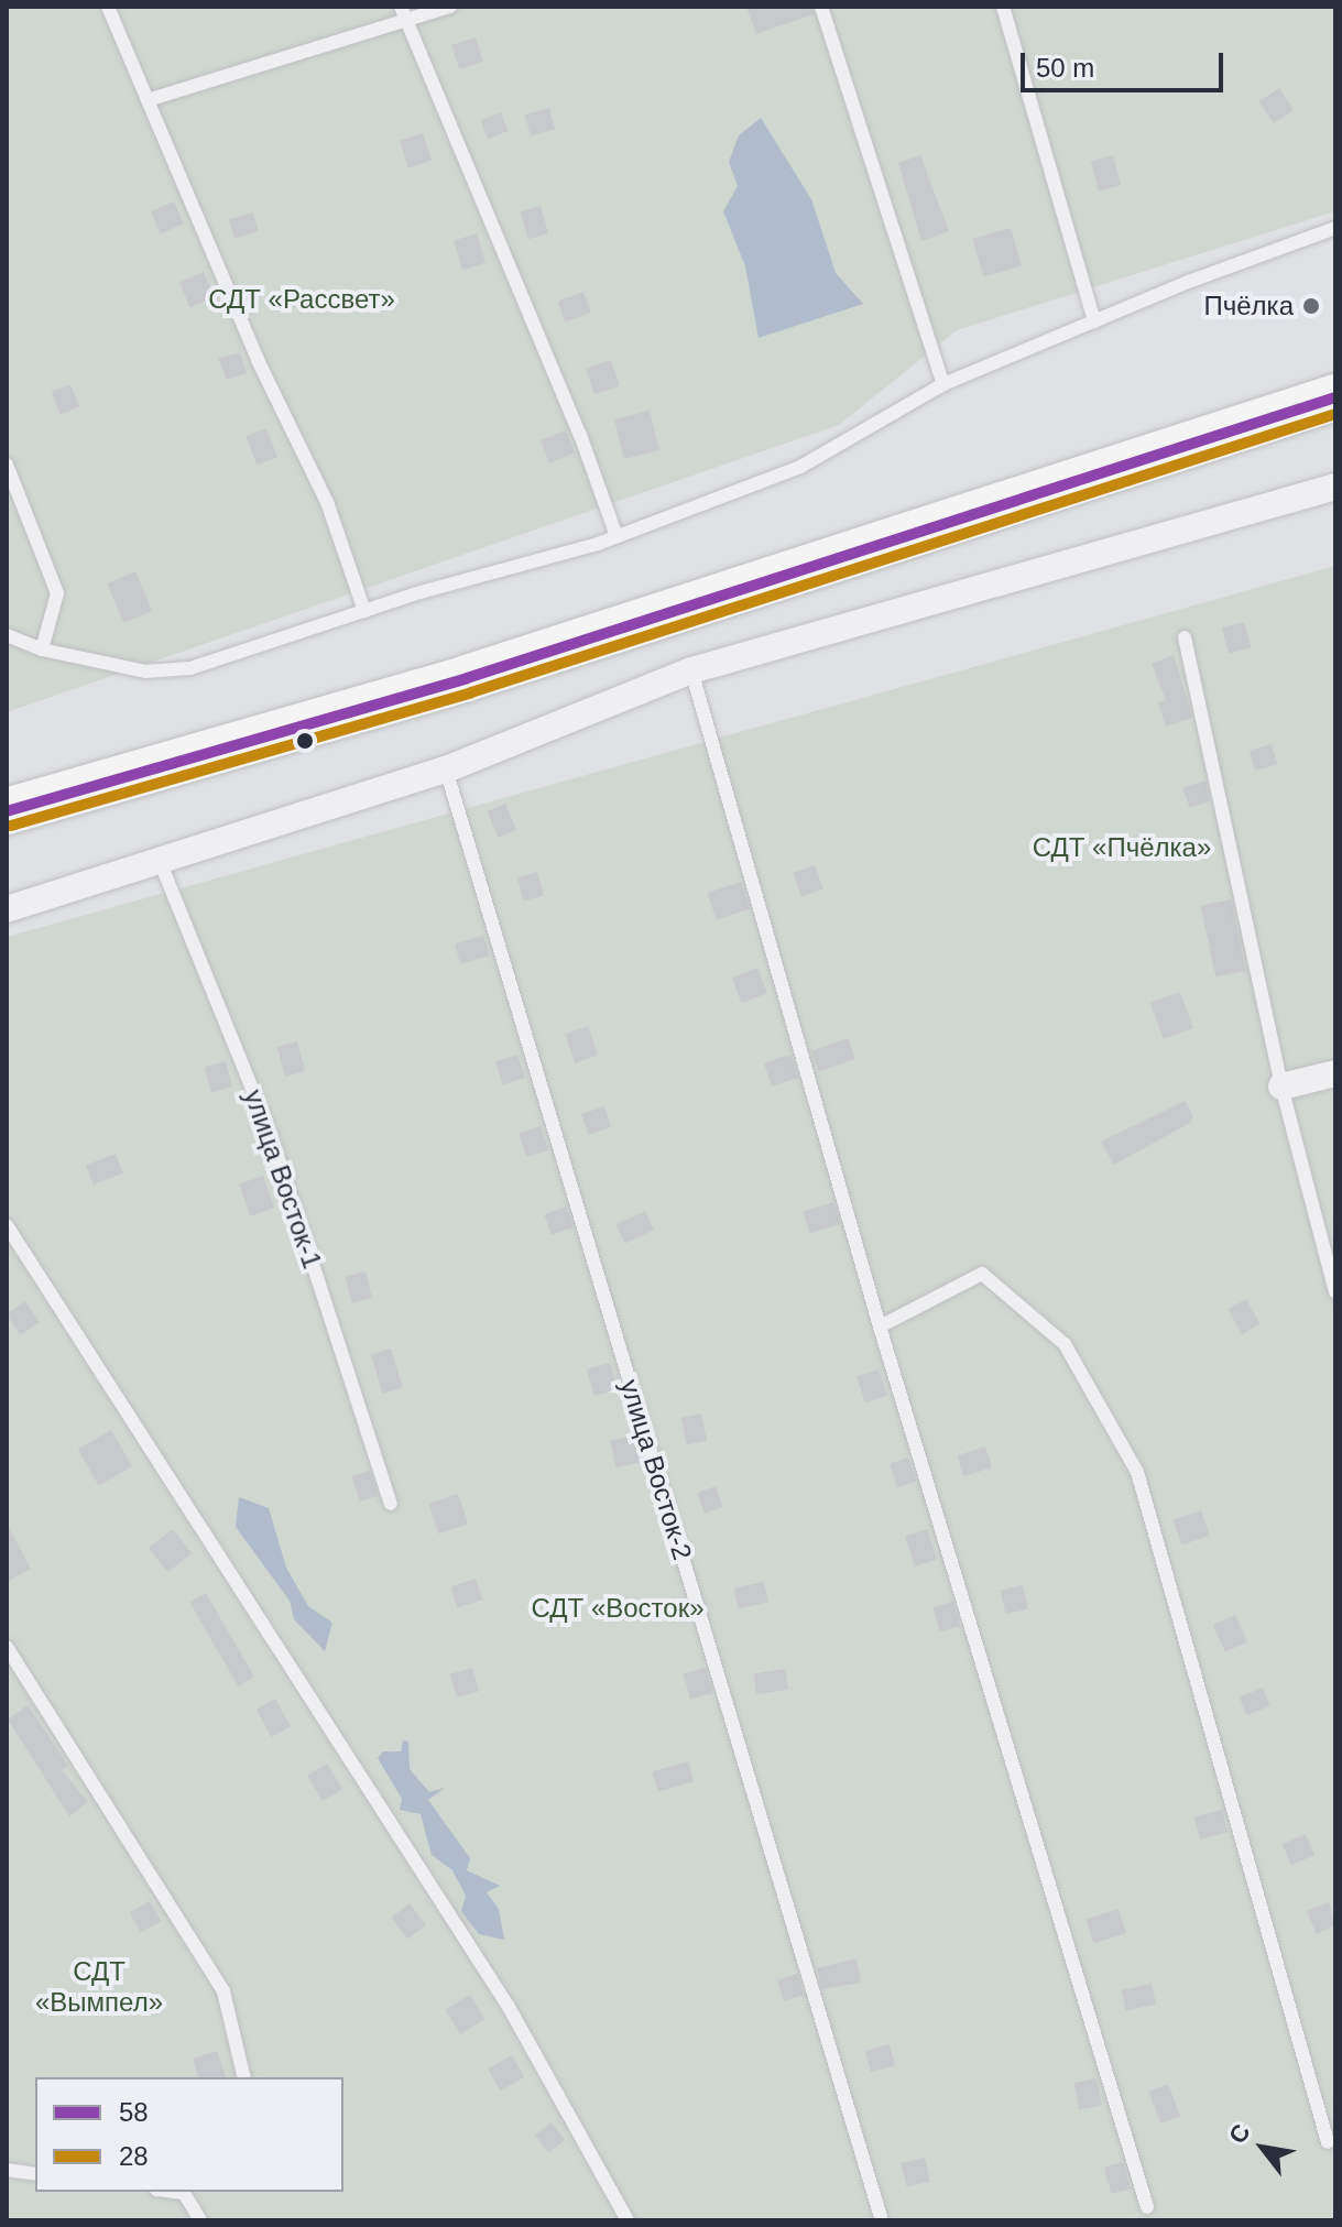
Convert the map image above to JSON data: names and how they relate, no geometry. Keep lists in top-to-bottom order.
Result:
{
  "streets": {
    "lane": ["улица Восток-1", "улица Восток-2"]
  },
  "parks": [
    "СДТ «Рассвет»",
    "СДТ «Пчёлка»",
    "СДТ «Восток»",
    "СДТ «Вымпел»"
  ],
  "places": ["Пчёлка"],
  "lines": ["transit line 58", "transit line 28"],
  "legend": ["58", "28"],
  "scale_bar": "50 m",
  "north": "top left"
}
